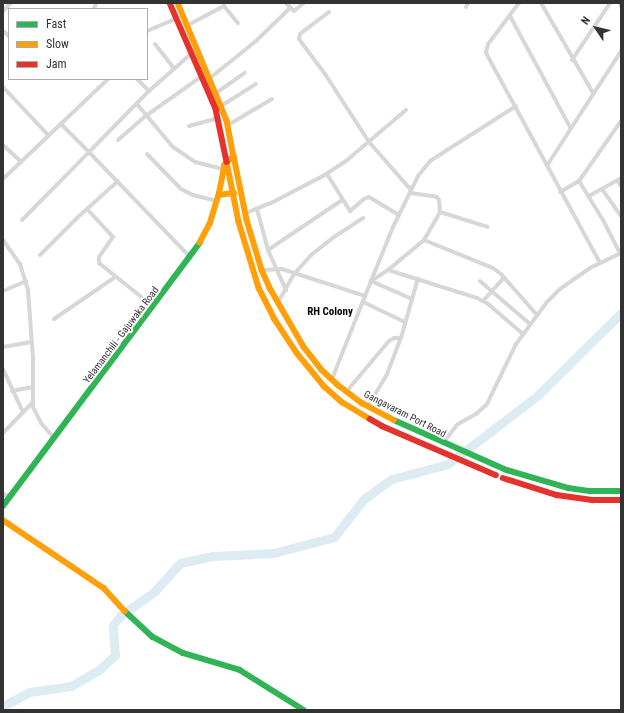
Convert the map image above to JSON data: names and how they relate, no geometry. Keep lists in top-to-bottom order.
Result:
{
  "streets": {
    "street": ["Yelamanchili - Gajuwaka Road", "Gangavaram Port Road"]
  },
  "crossings": [
    ["Yelamanchili - Gajuwaka Road", "Gangavaram Port Road"]
  ],
  "districts": ["RH Colony"],
  "legend": ["Fast", "Slow", "Jam"],
  "north": "top left"
}
